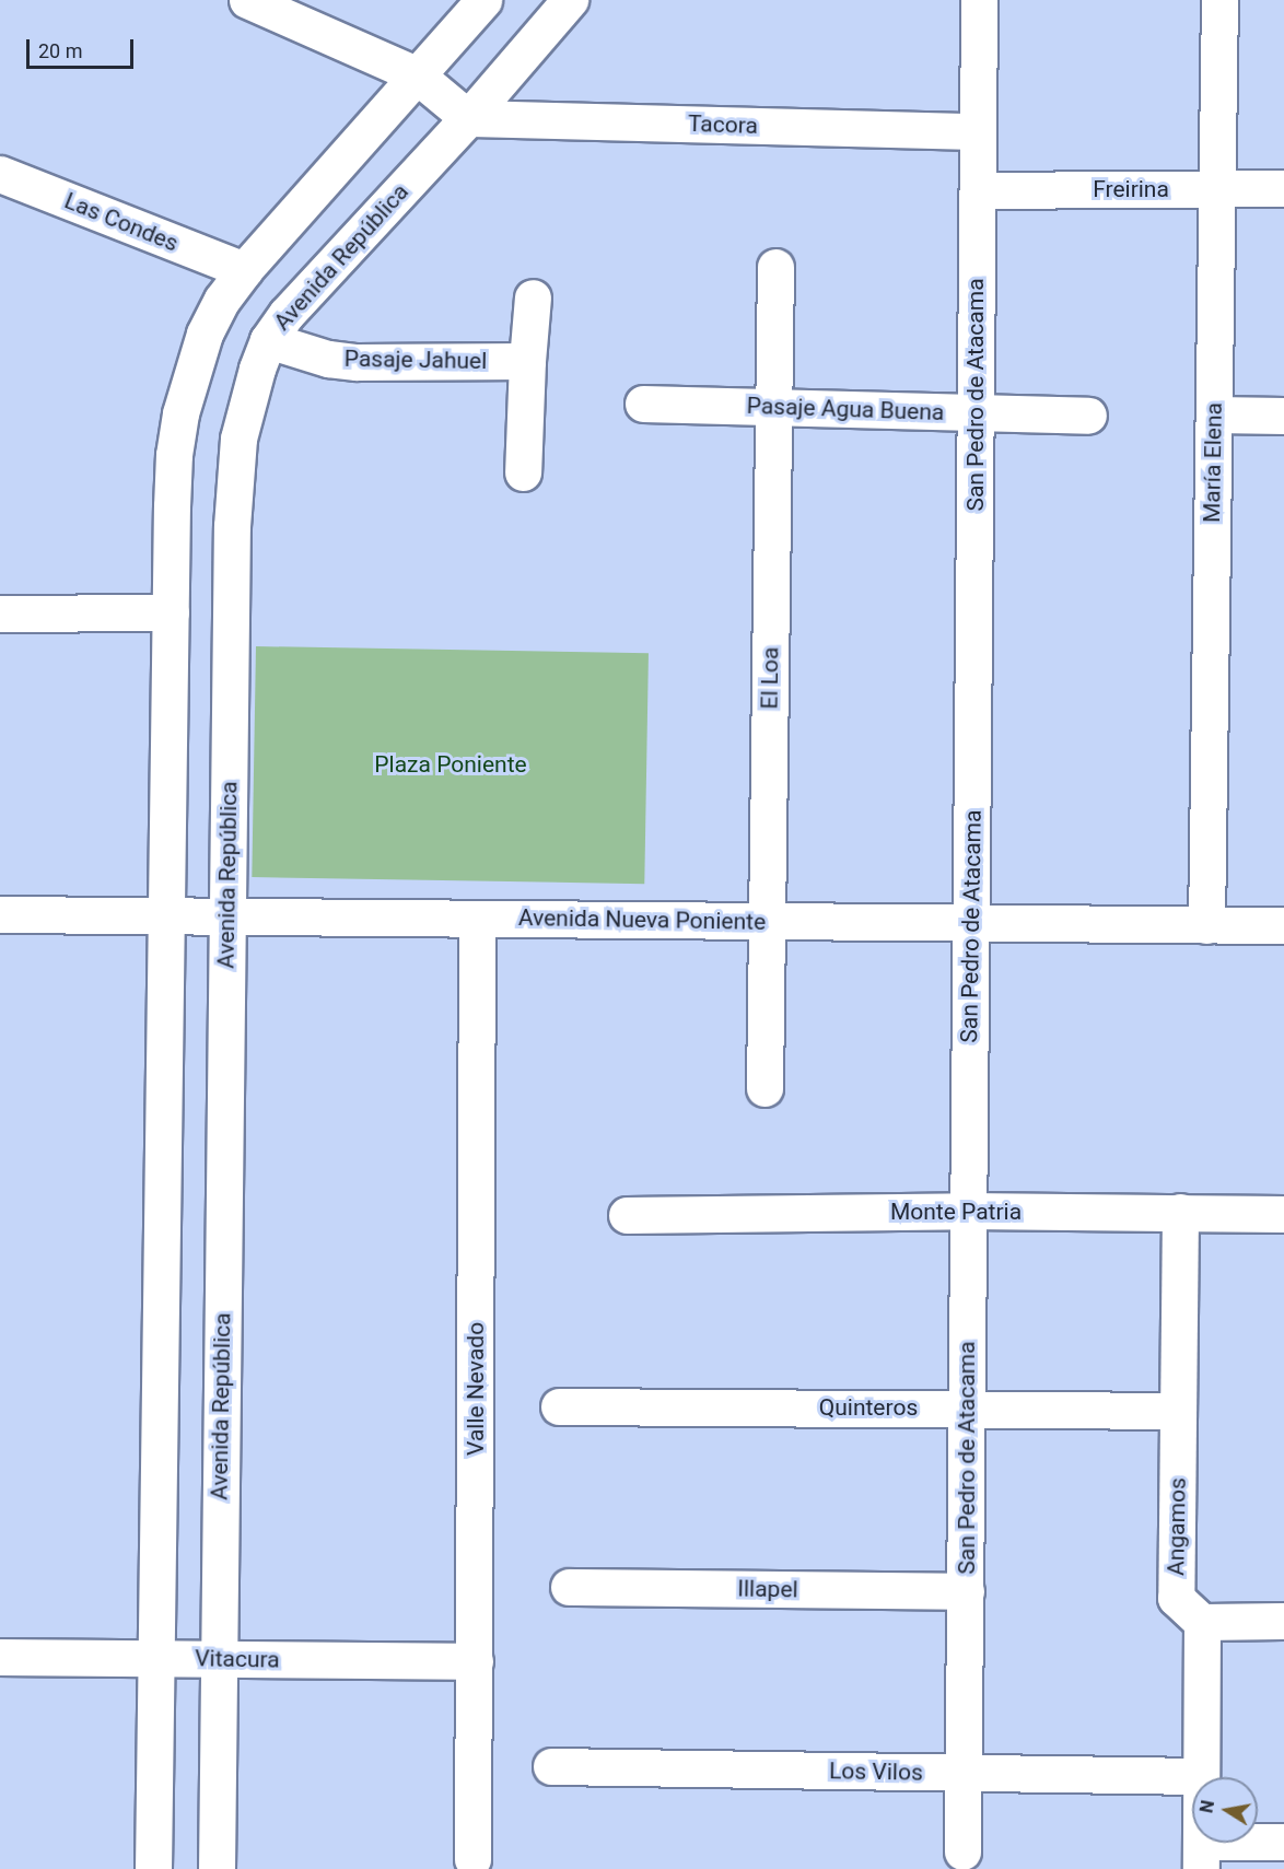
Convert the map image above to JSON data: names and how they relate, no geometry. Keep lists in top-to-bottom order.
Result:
{
  "streets": {
    "street": [
      "Tacora",
      "Freirina",
      "Las Condes",
      "Avenida República",
      "Pasaje Jahuel",
      "San Pedro de Atacama",
      "Pasaje Agua Buena",
      "María Elena",
      "El Loa",
      "Avenida Nueva Poniente",
      "Monte Patria",
      "Valle Nevado",
      "Quinteros",
      "Angamos",
      "Illapel",
      "Vitacura",
      "Los Vilos"
    ]
  },
  "crossings": [
    ["Tacora", "Avenida República"],
    ["Tacora", "San Pedro de Atacama"],
    ["Freirina", "San Pedro de Atacama"],
    ["Freirina", "María Elena"],
    ["Avenida República", "Pasaje Jahuel"],
    ["Avenida República", "Avenida Nueva Poniente"],
    ["Avenida República", "Vitacura"],
    ["San Pedro de Atacama", "Pasaje Agua Buena"],
    ["San Pedro de Atacama", "Avenida Nueva Poniente"],
    ["San Pedro de Atacama", "Monte Patria"],
    ["San Pedro de Atacama", "Quinteros"],
    ["San Pedro de Atacama", "Illapel"],
    ["San Pedro de Atacama", "Los Vilos"],
    ["Pasaje Agua Buena", "El Loa"],
    ["María Elena", "Avenida Nueva Poniente"],
    ["El Loa", "Avenida Nueva Poniente"],
    ["Avenida Nueva Poniente", "Valle Nevado"],
    ["Monte Patria", "Angamos"],
    ["Valle Nevado", "Vitacura"],
    ["Quinteros", "Angamos"]
  ],
  "parks": ["Plaza Poniente"],
  "scale_bar": "20 m",
  "north": "left"
}
